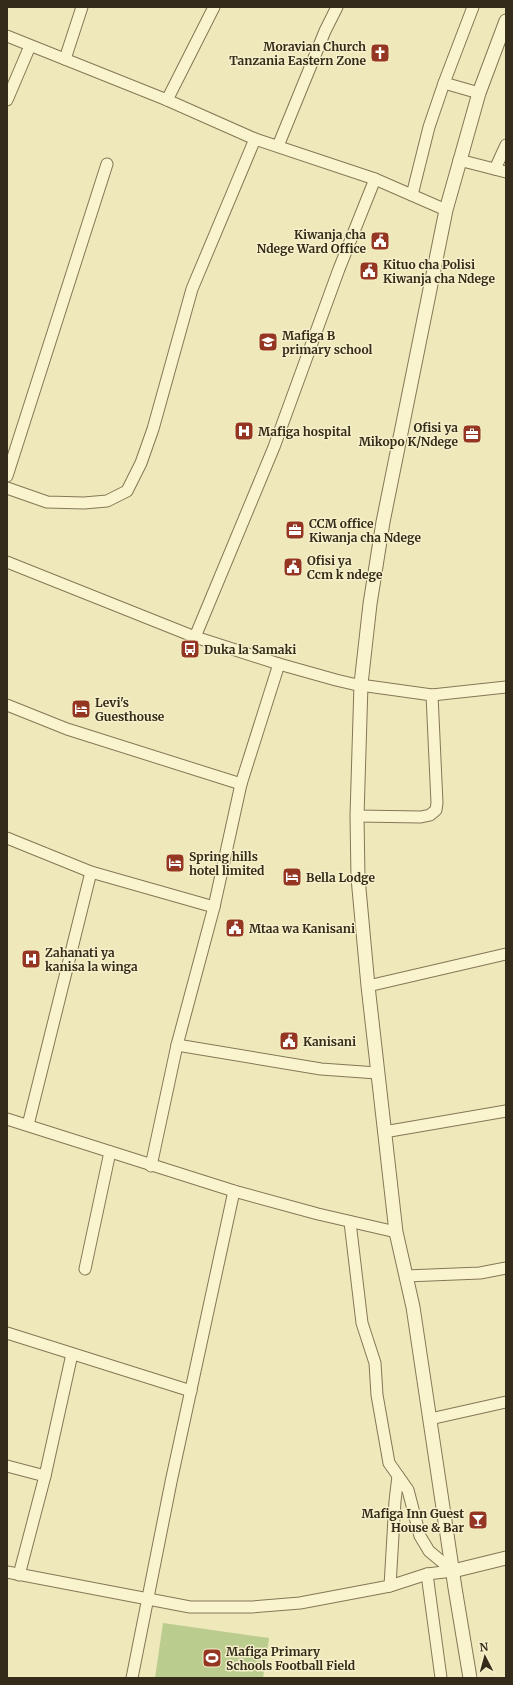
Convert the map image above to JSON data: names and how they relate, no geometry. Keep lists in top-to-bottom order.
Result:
{
  "places": {
    "church": ["Moravian Church Tanzania Eastern Zone"],
    "public building": [
      "Kiwanja cha Ndege Ward Office",
      "Kituo cha Polisi Kiwanja cha Ndege",
      "Ofisi ya Ccm k ndege",
      "Mtaa wa Kanisani",
      "Kanisani"
    ],
    "school or university": ["Mafiga B primary school"],
    "hospital": ["Mafiga hospital", "Zahanati ya kanisa la winga"],
    "office": ["Ofisi ya Mikopo K/Ndege", "CCM office Kiwanja cha Ndege"],
    "bus stop": ["Duka la Samaki"],
    "hotel": ["Levi's Guesthouse", "Spring hills hotel limited", "Bella Lodge"],
    "bar": ["Mafiga Inn Guest House & Bar"],
    "sports": ["Mafiga Primary Schools Football Field"]
  },
  "north": "top"
}
